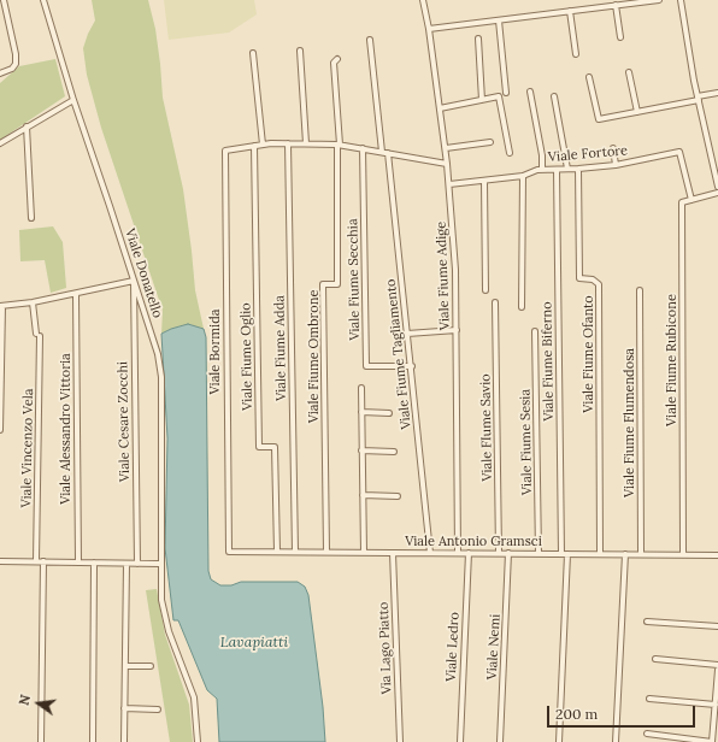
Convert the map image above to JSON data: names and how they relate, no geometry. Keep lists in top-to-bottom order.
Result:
{
  "streets": {
    "street": [
      "Viale Fortore",
      "Viale Donatello",
      "Viale Fiume Adige",
      "Viale Fiume Secchia",
      "Viale Fiume Adda",
      "Viale Bormida",
      "Viale Fiume Tagliamento",
      "Viale Fiume Ofanto",
      "Viale Fiume Oglio",
      "Viale Fiume Ombrone",
      "Viale Fiume Rubicone",
      "Viale Fiume Biferno",
      "Viale Cesare Zocchi",
      "Viale Fiume Flumendosa",
      "Viale FIume Savio",
      "Viale Alessandro Vittoria",
      "Viale Fiume Sesia",
      "Viale Vincenzo Vela",
      "Viale Antonio Gramsci",
      "Viale Ledro",
      "Viale Nemi",
      "Via Lago Piatto"
    ]
  },
  "crossings": [
    ["Viale Fortore", "Viale Fiume Adige"],
    ["Viale Fortore", "Viale Fiume Ofanto"],
    ["Viale Fortore", "Viale Fiume Rubicone"],
    ["Viale Fortore", "Viale Fiume Biferno"],
    ["Viale Donatello", "Viale Cesare Zocchi"],
    ["Viale Fiume Adige", "Viale Antonio Gramsci"],
    ["Viale Fiume Secchia", "Viale Fiume Tagliamento"],
    ["Viale Fiume Adda", "Viale Antonio Gramsci"],
    ["Viale Bormida", "Viale Fiume Oglio"],
    ["Viale Bormida", "Viale Antonio Gramsci"],
    ["Viale Fiume Tagliamento", "Viale Antonio Gramsci"],
    ["Viale Fiume Ofanto", "Viale Antonio Gramsci"],
    ["Viale Fiume Oglio", "Viale Antonio Gramsci"],
    ["Viale Fiume Ombrone", "Viale Antonio Gramsci"],
    ["Viale Fiume Rubicone", "Viale Antonio Gramsci"],
    ["Viale Fiume Biferno", "Viale Antonio Gramsci"],
    ["Viale Fiume Flumendosa", "Viale Antonio Gramsci"],
    ["Viale FIume Savio", "Viale Antonio Gramsci"],
    ["Viale Fiume Sesia", "Viale Antonio Gramsci"],
    ["Viale Antonio Gramsci", "Viale Ledro"],
    ["Viale Antonio Gramsci", "Viale Nemi"],
    ["Viale Antonio Gramsci", "Via Lago Piatto"]
  ],
  "water": ["Lavapiatti"],
  "scale_bar": "200 m",
  "north": "left"
}
